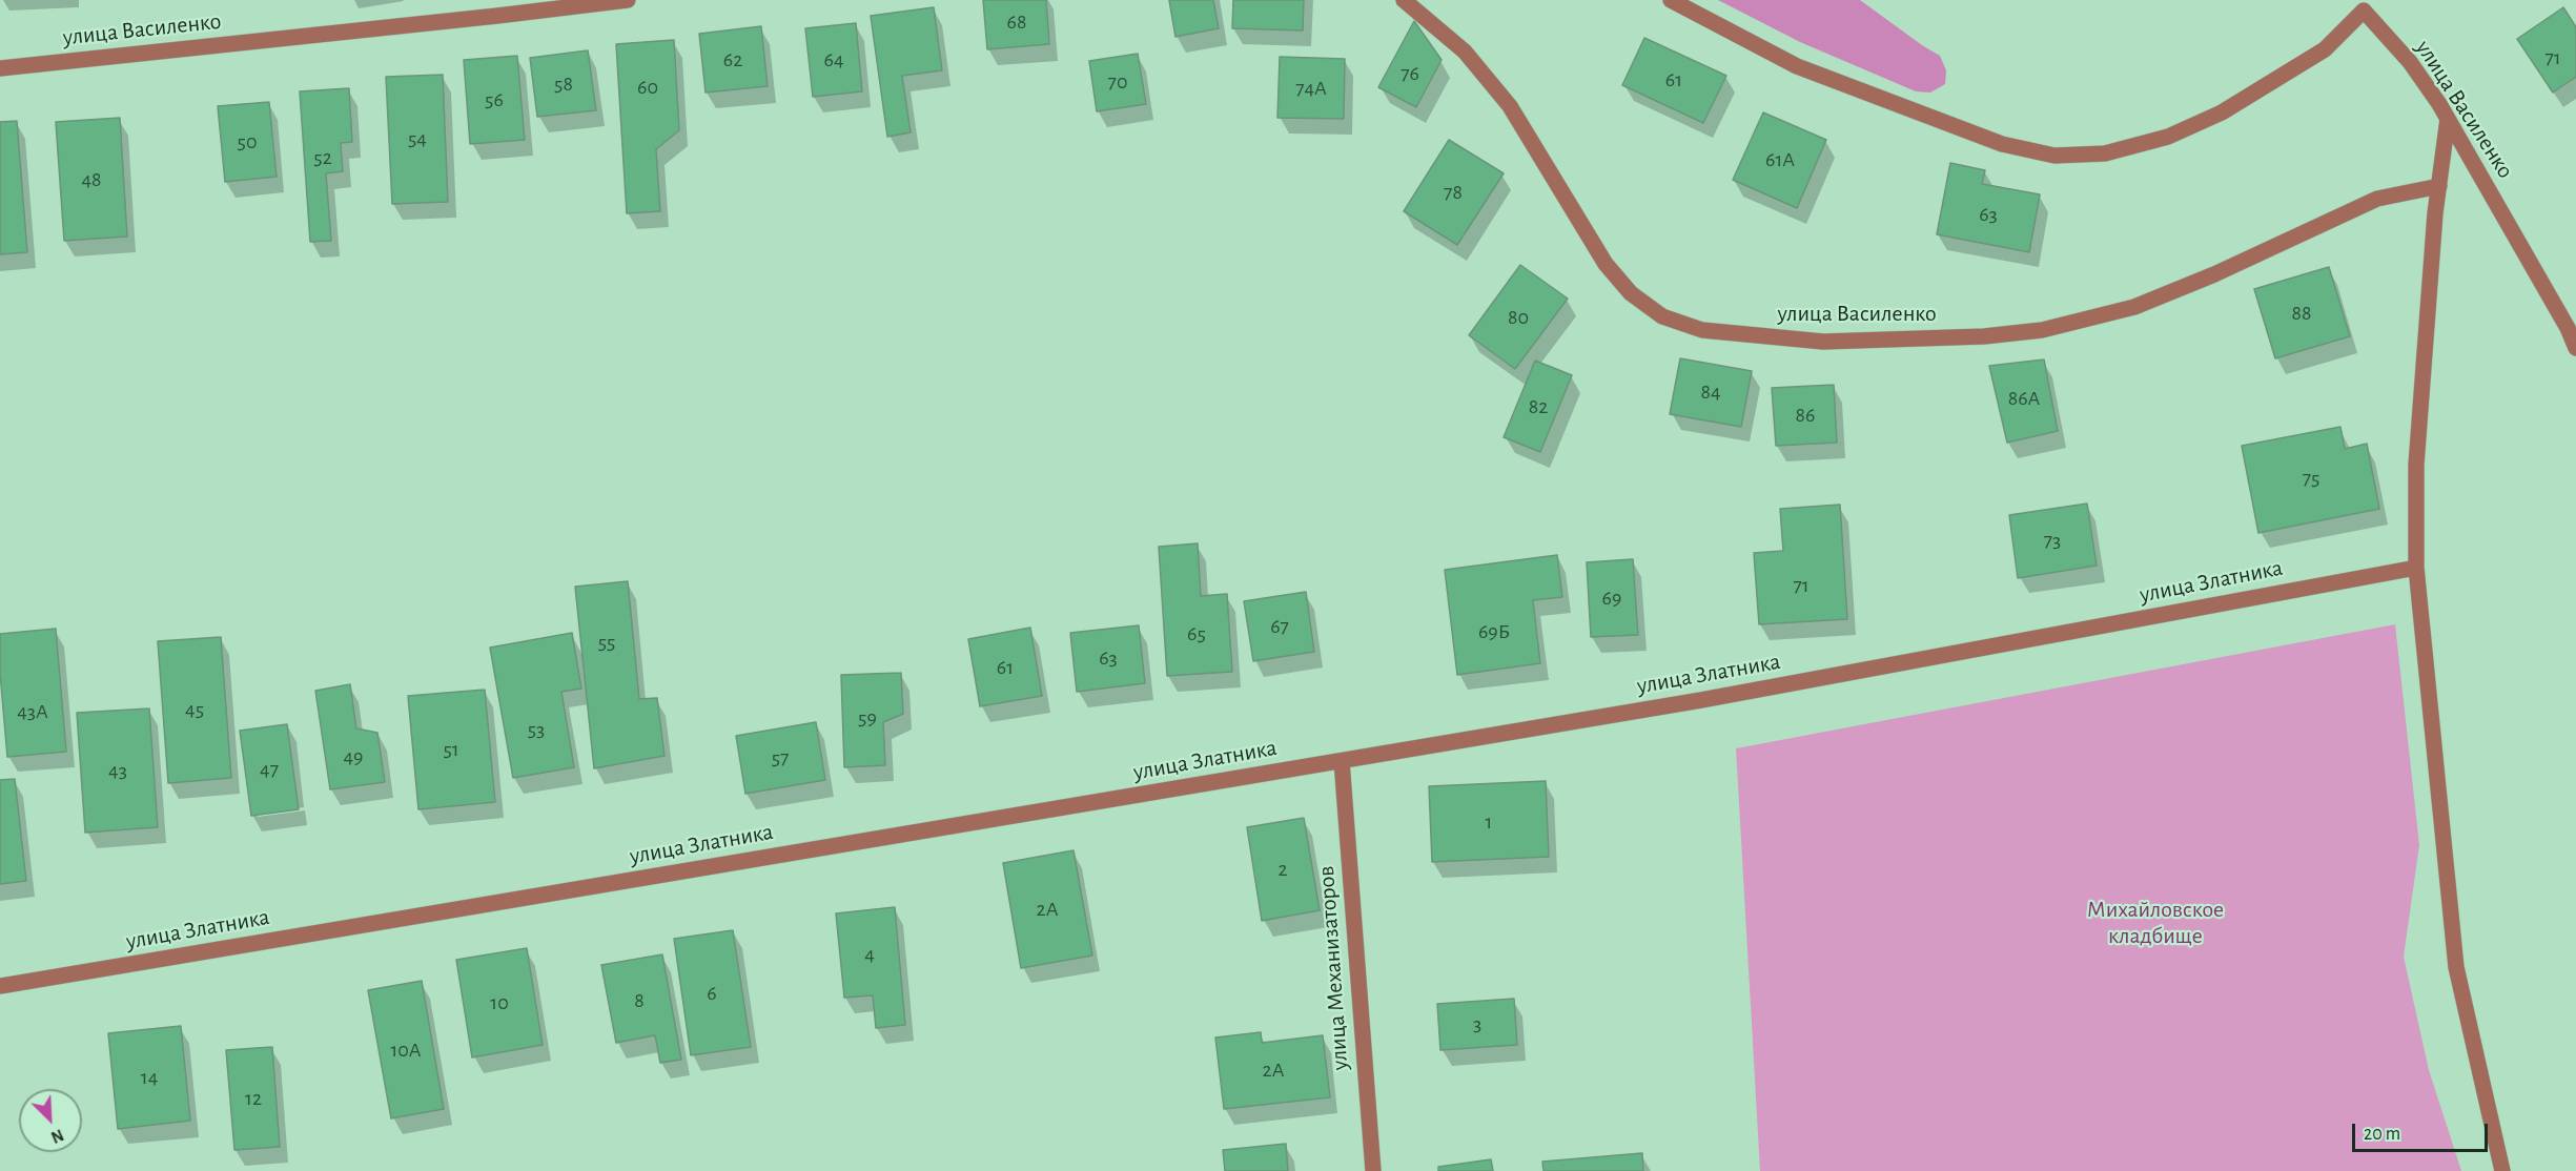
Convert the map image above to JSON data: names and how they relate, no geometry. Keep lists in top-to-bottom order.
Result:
{
  "streets": {
    "street": ["улица Василенко", "улица Златника", "улица Механизаторов"]
  },
  "crossings": [
    ["улица Златника", "улица Механизаторов"]
  ],
  "parks": ["Михайловское кладбище"],
  "house_numbers": [
    "68",
    "71",
    "62",
    "64",
    "76",
    "61",
    "70",
    "58",
    "60",
    "74А",
    "56",
    "54",
    "50",
    "52",
    "61А",
    "48",
    "78",
    "63",
    "88",
    "80",
    "84",
    "86А",
    "82",
    "86",
    "75",
    "73",
    "71",
    "69",
    "67",
    "69Б",
    "65",
    "55",
    "63",
    "61",
    "45",
    "43А",
    "59",
    "53",
    "51",
    "49",
    "57",
    "47",
    "43",
    "1",
    "2",
    "2А",
    "4",
    "6",
    "8",
    "10",
    "3",
    "10А",
    "2А",
    "14",
    "12"
  ],
  "scale_bar": "20 m",
  "north": "bottom right"
}
